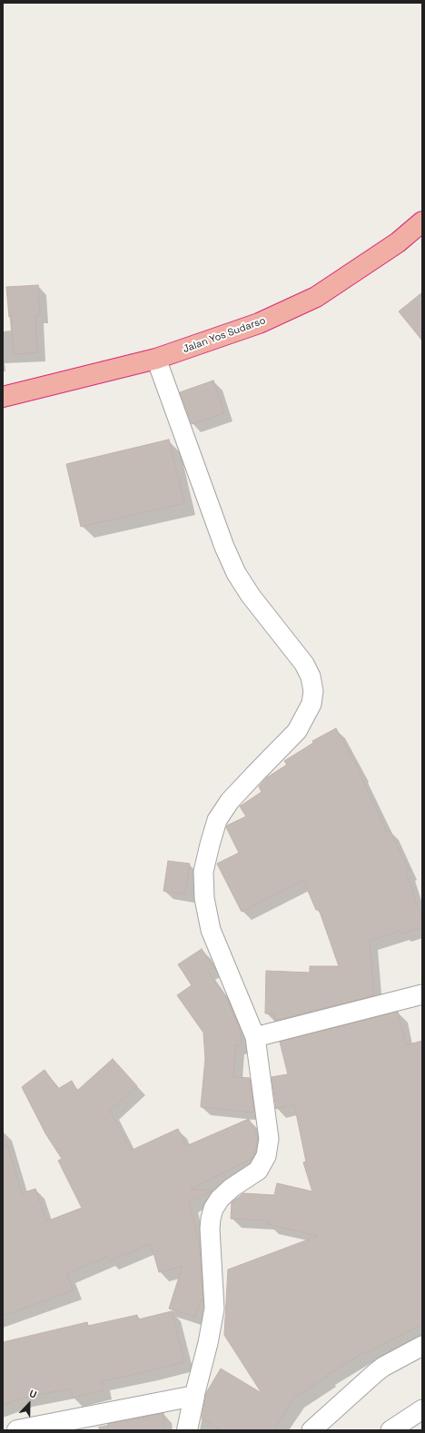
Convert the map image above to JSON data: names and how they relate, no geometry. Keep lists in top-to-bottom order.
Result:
{
  "streets": {
    "highway": ["Jalan Yos Sudarso"]
  },
  "north": "top"
}
